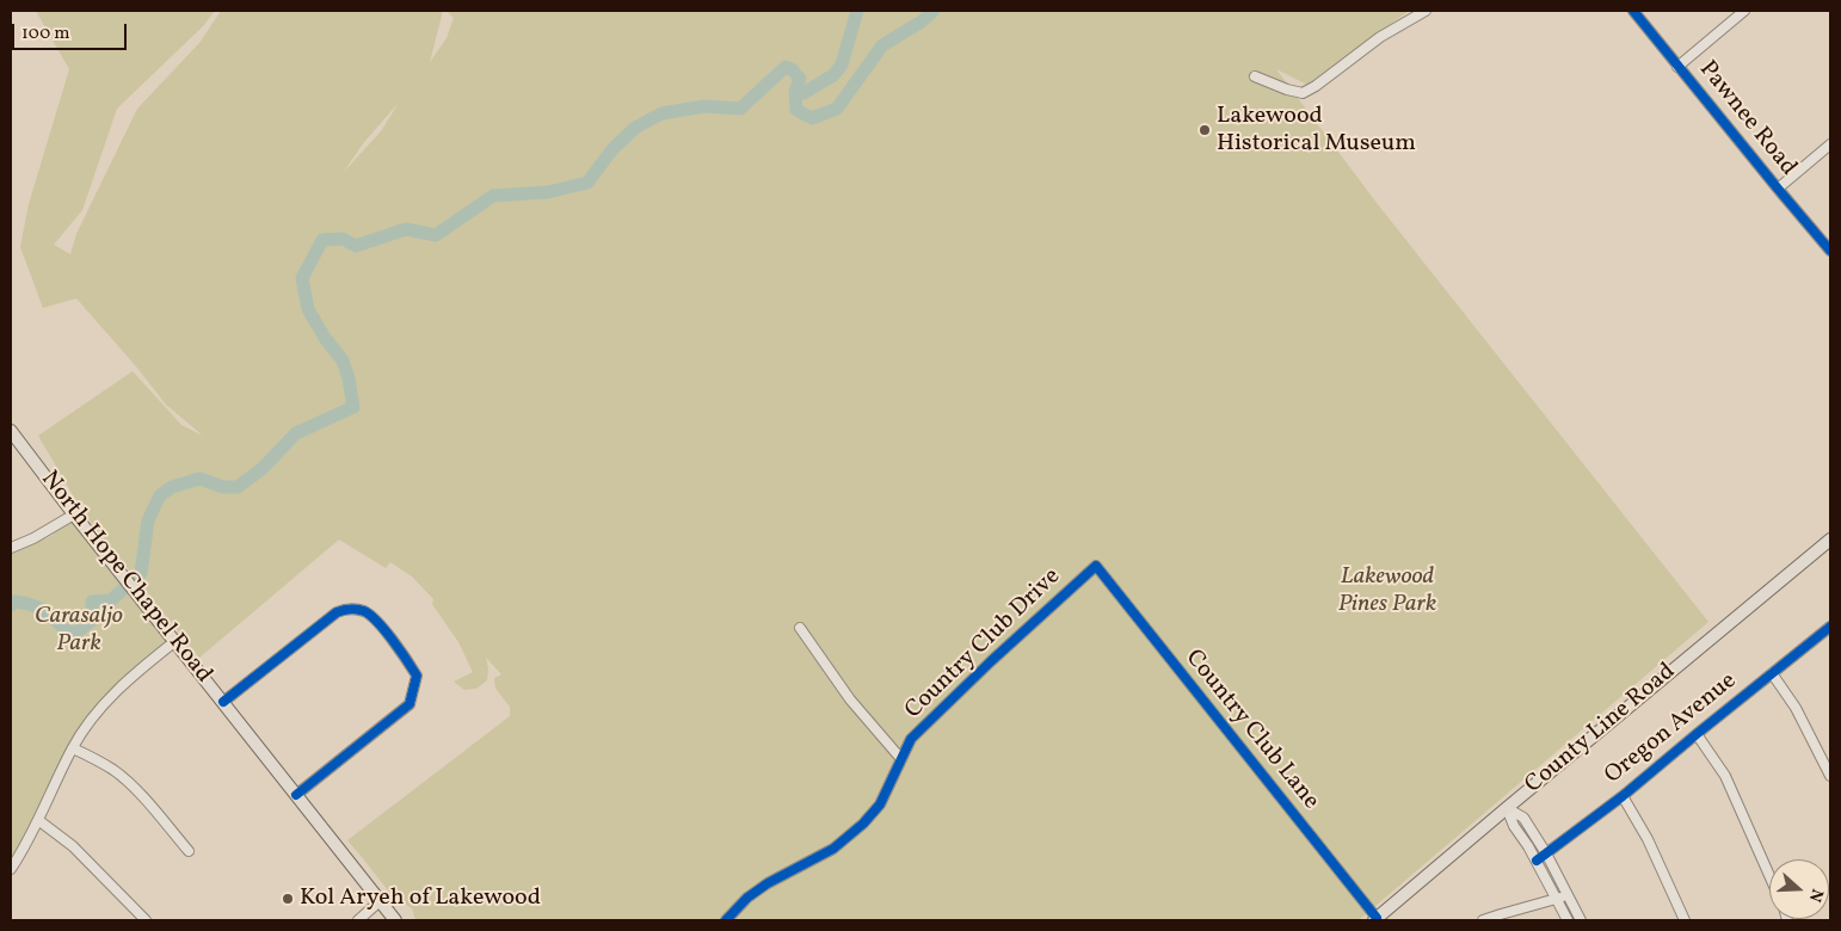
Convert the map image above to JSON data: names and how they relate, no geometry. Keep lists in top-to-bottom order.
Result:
{
  "streets": {
    "main road": ["North Hope Chapel Road", "County Line Road"],
    "street": [
      "Pawnee Road",
      "Country Club Drive",
      "Oregon Avenue",
      "Country Club Lane"
    ]
  },
  "crossings": [
    ["Country Club Drive", "Country Club Lane"],
    ["County Line Road", "Country Club Lane"]
  ],
  "parks": ["Lakewood Pines Park", "Carasaljo Park"],
  "places": ["Lakewood Historical Museum", "Kol Aryeh of Lakewood"],
  "scale_bar": "100 m",
  "north": "right"
}
